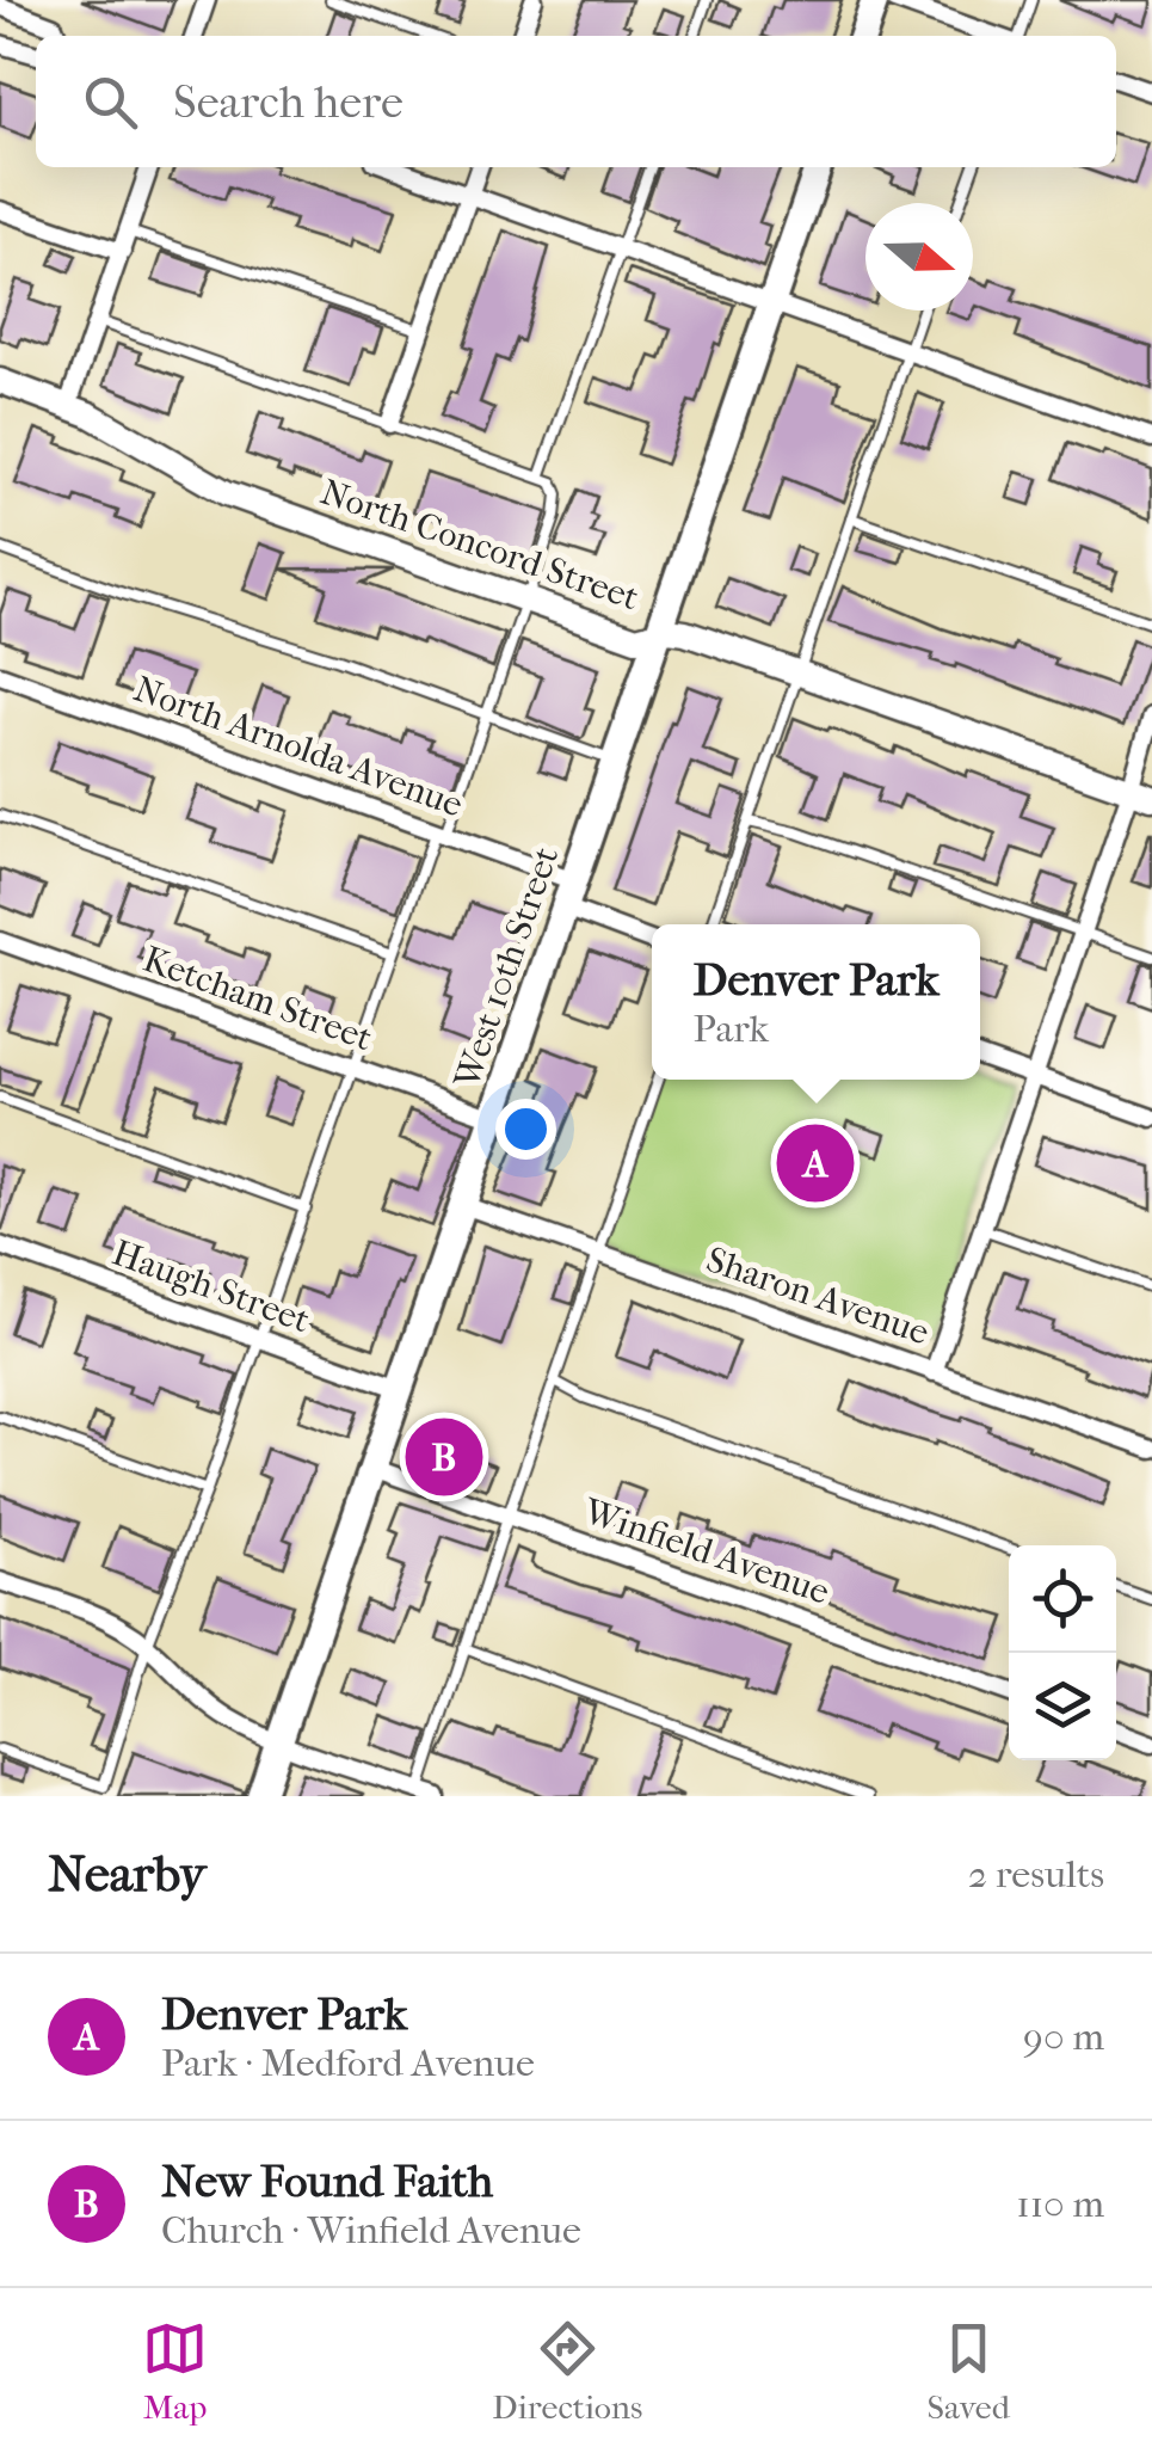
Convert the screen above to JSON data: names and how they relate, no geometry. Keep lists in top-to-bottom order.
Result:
{
  "streets": {
    "main road": ["North Concord Street", "West 10th Street"],
    "street": [
      "North Arnolda Avenue",
      "Ketcham Street",
      "Haugh Street",
      "Sharon Avenue",
      "Winfield Avenue"
    ]
  },
  "crossings": [
    ["North Concord Street", "West 10th Street"],
    ["North Arnolda Avenue", "West 10th Street"],
    ["West 10th Street", "Ketcham Street"],
    ["West 10th Street", "Haugh Street"],
    ["West 10th Street", "Sharon Avenue"],
    ["West 10th Street", "Winfield Avenue"]
  ],
  "north": "right",
  "page": {
    "search": "Search here",
    "popup": ["Denver Park", "Park"],
    "pins": ["A", "B"],
    "heading": ["Nearby", "2 results"],
    "list": [
      {
        "mark": "A",
        "name": "Denver Park",
        "note": "Park · Medford Avenue",
        "value": "90 m"
      },
      {
        "mark": "B",
        "name": "New Found Faith",
        "note": "Church · Winfield Avenue",
        "value": "110 m"
      }
    ],
    "nav": ["Map", "Directions", "Saved"]
  }
}
